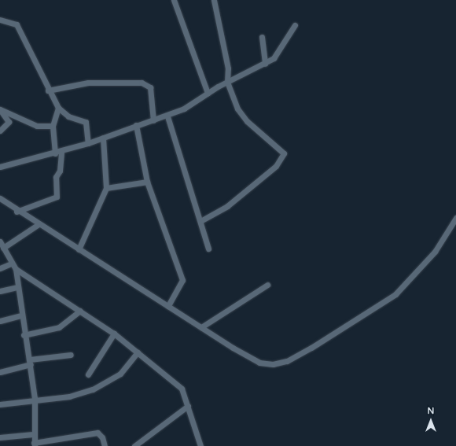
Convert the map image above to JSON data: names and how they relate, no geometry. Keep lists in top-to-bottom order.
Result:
{
  "north": "top"
}
